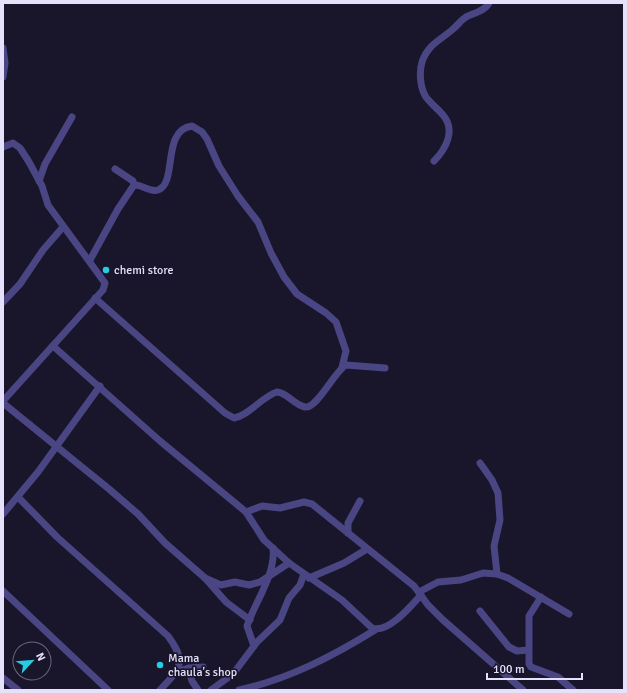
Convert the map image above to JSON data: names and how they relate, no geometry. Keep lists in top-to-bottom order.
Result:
{
  "places": ["chemi store", "Mama chaula's shop"],
  "scale_bar": "100 m",
  "north": "top right"
}
